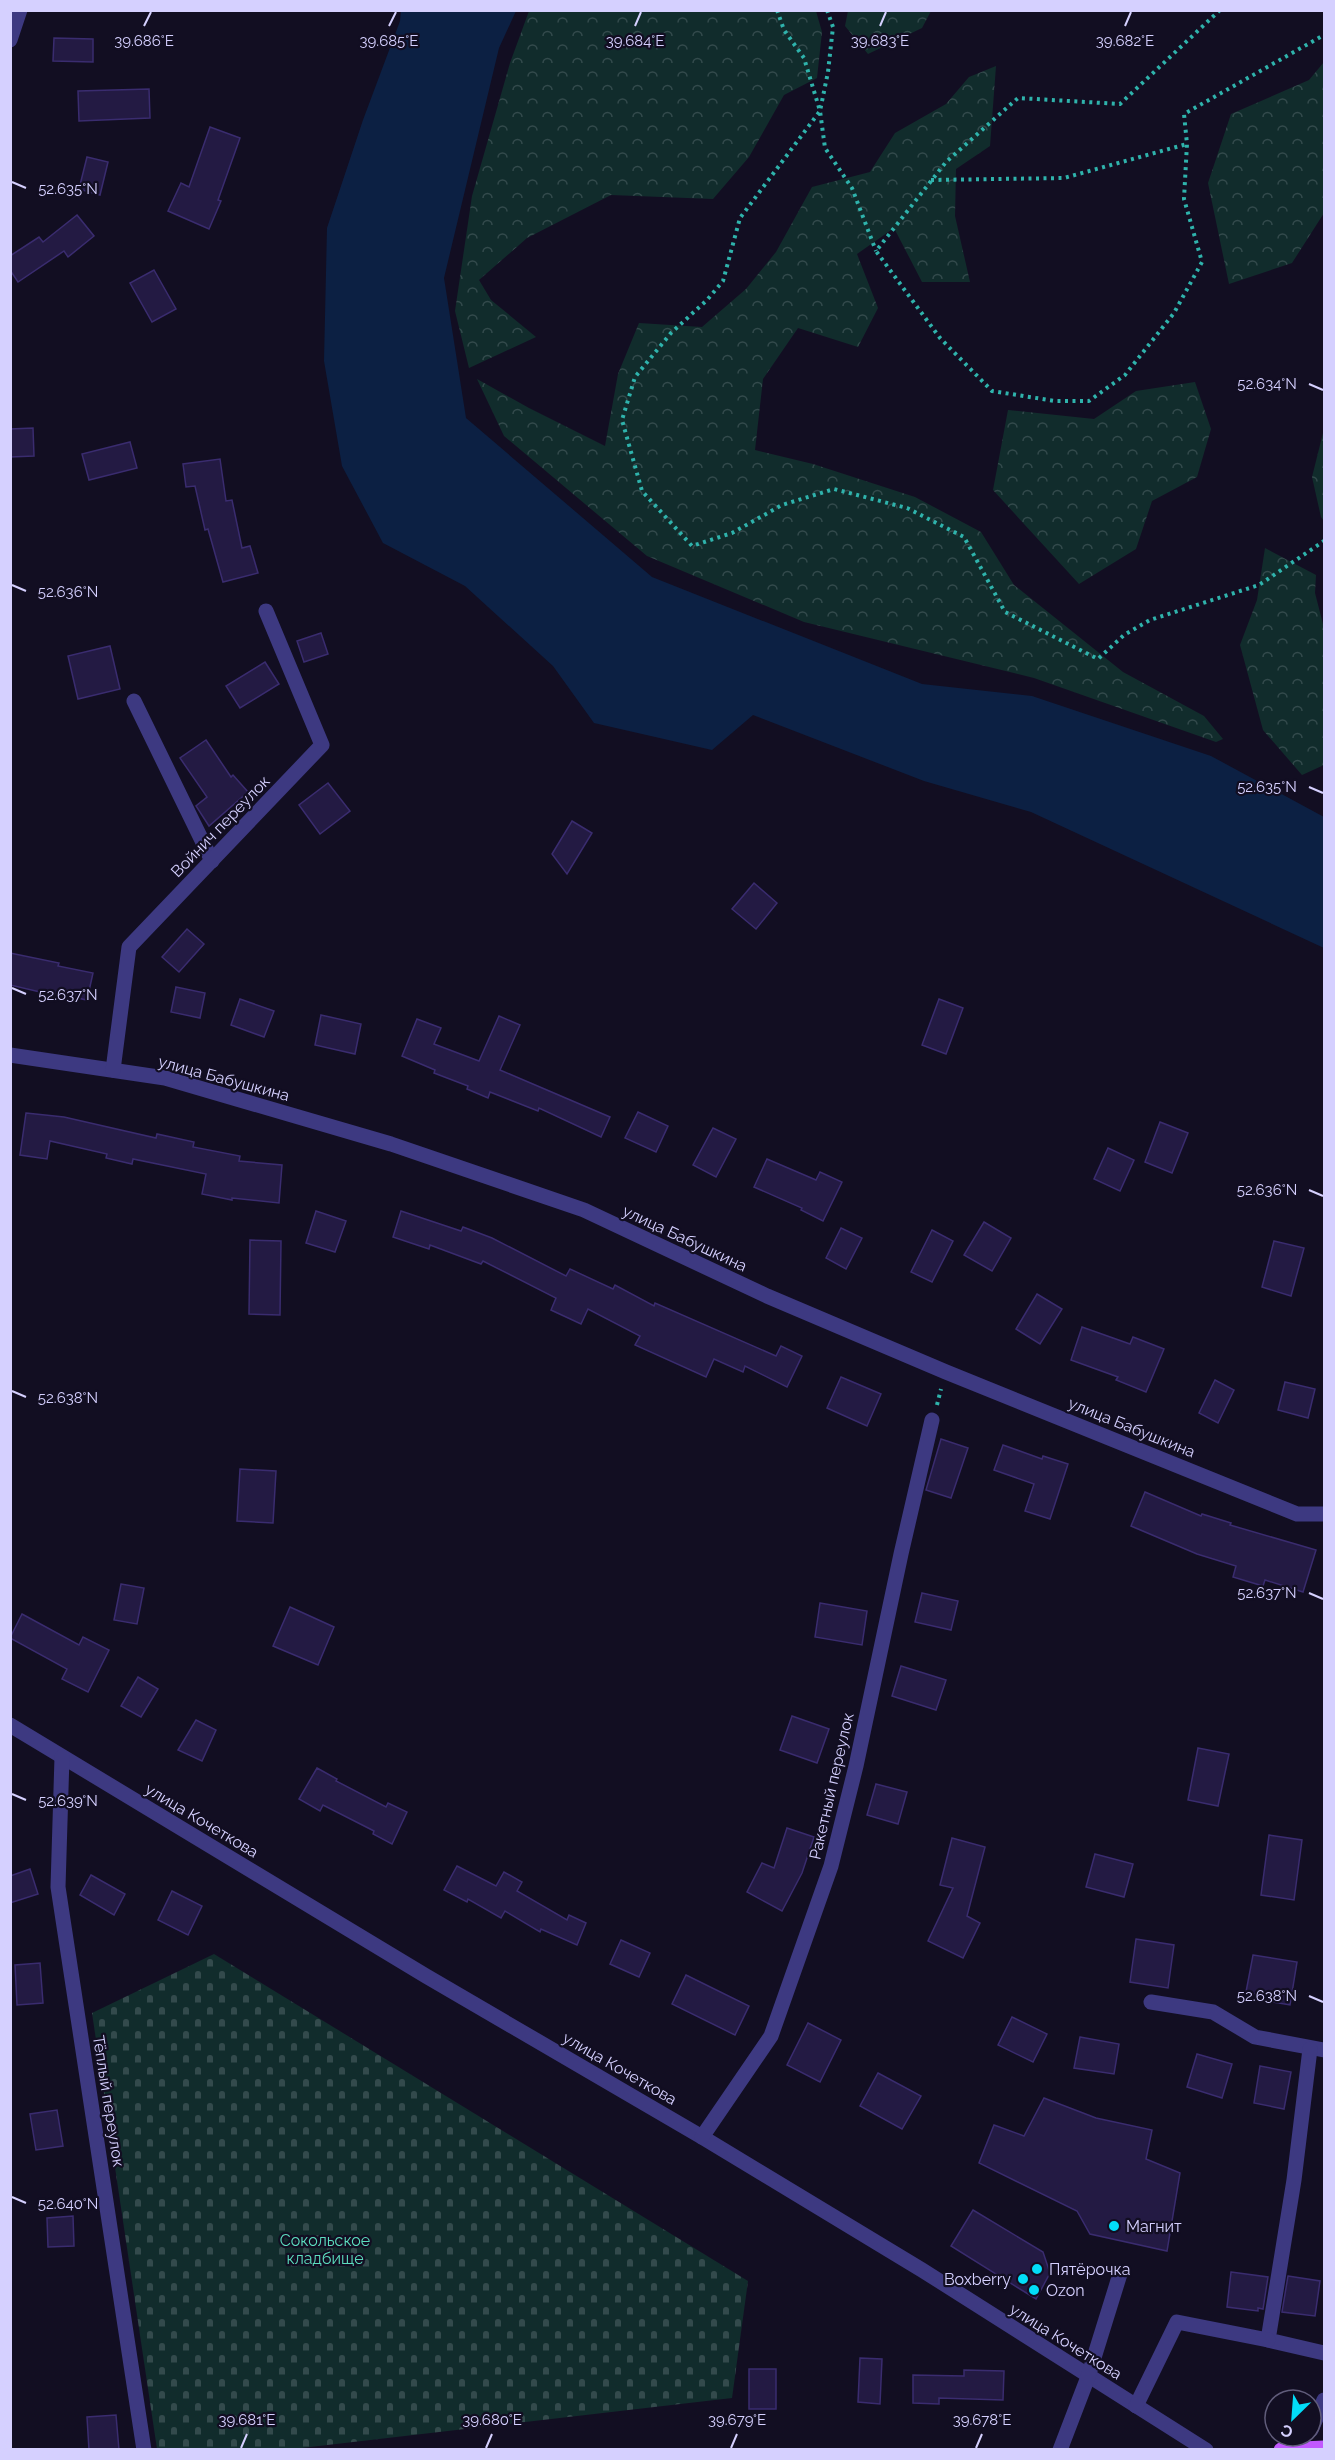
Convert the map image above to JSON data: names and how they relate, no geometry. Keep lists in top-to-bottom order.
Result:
{
  "streets": {
    "street": [
      "Войнич переулок",
      "улица Бабушкина",
      "Ракетный переулок",
      "улица Кочеткова",
      "Тёплый переулок"
    ]
  },
  "crossings": [
    ["Войнич переулок", "улица Бабушкина"],
    ["Ракетный переулок", "улица Кочеткова"],
    ["улица Кочеткова", "Тёплый переулок"]
  ],
  "parks": ["Сокольское кладбище"],
  "places": [
    "Магнит",
    "Пятёрочка",
    "Boxberry",
    "Ozon"
  ],
  "north": "bottom left",
  "coordinates": [
    "39.686°E",
    "39.685°E",
    "39.684°E",
    "39.683°E",
    "39.682°E",
    "52.635°N",
    "52.634°N",
    "52.636°N",
    "52.637°N",
    "52.638°N",
    "52.639°N",
    "52.640°N",
    "39.681°E",
    "39.680°E",
    "39.679°E",
    "39.678°E"
  ]
}
